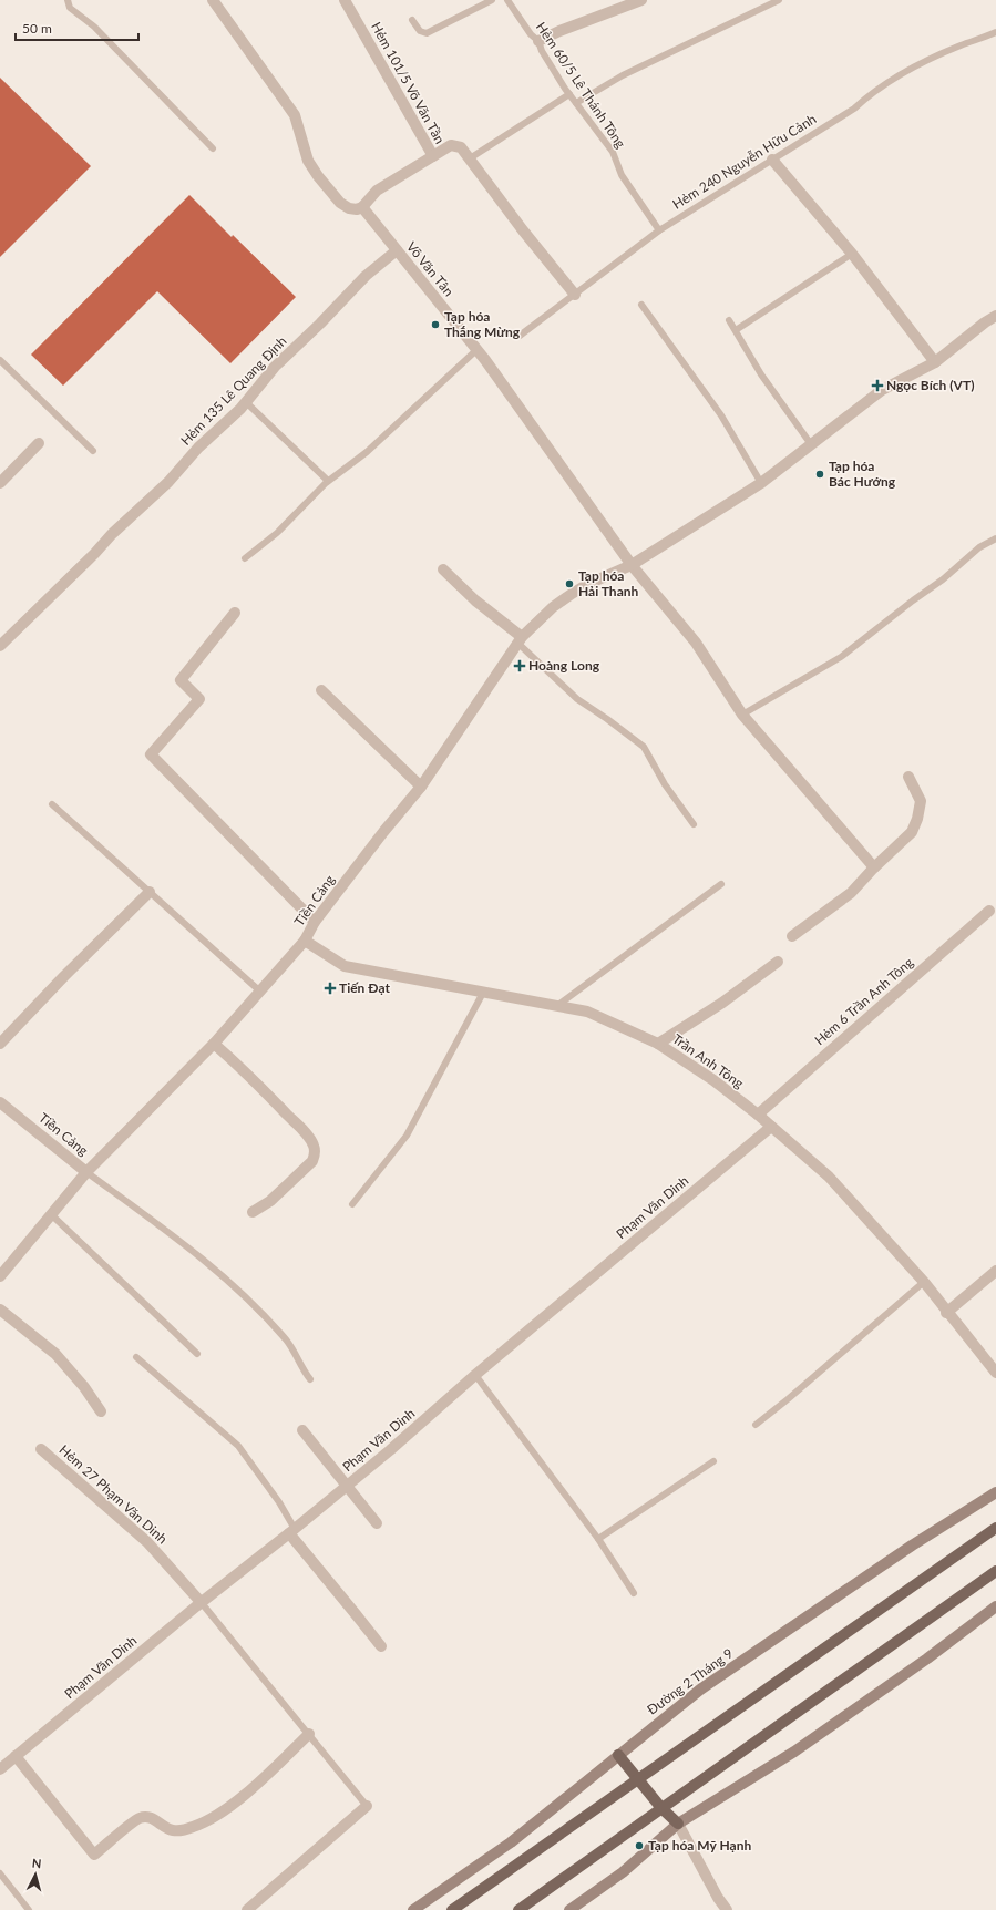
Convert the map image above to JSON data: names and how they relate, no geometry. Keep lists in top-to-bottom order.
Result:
{
  "streets": {
    "main road": ["Đường 2 Tháng 9"],
    "street": [
      "Hẻm 101/5 Võ Văn Tần",
      "Võ Văn Tần",
      "Hẻm 135 Lê Quang Định",
      "Tiền Cảng",
      "Hẻm 6 Trần Anh Tông",
      "Trần Anh Tông",
      "Phạm Văn Dinh",
      "Hẻm 27 Phạm Văn Dinh"
    ],
    "lane": ["Hẻm 60/5 Lê Thánh Tông", "Hẻm 240 Nguyễn Hữu Cảnh"]
  },
  "crossings": [
    ["Hẻm 60/5 Lê Thánh Tông", "Hẻm 240 Nguyễn Hữu Cảnh"],
    ["Võ Văn Tần", "Hẻm 135 Lê Quang Định"],
    ["Võ Văn Tần", "Tiền Cảng"],
    ["Tiền Cảng", "Trần Anh Tông"],
    ["Hẻm 6 Trần Anh Tông", "Trần Anh Tông"],
    ["Trần Anh Tông", "Phạm Văn Dinh"],
    ["Phạm Văn Dinh", "Hẻm 27 Phạm Văn Dinh"]
  ],
  "places": {
    "other": [
      "Tạp hóa Thắng Mừng",
      "Tạp hóa Bác Hướng",
      "Tạp hóa Hải Thanh",
      "Tạp hóa Mỹ Hạnh"
    ],
    "health": ["Ngọc Bích (VT)", "Hoàng Long", "Tiến Đạt"]
  },
  "scale_bar": "50 m",
  "north": "top"
}
